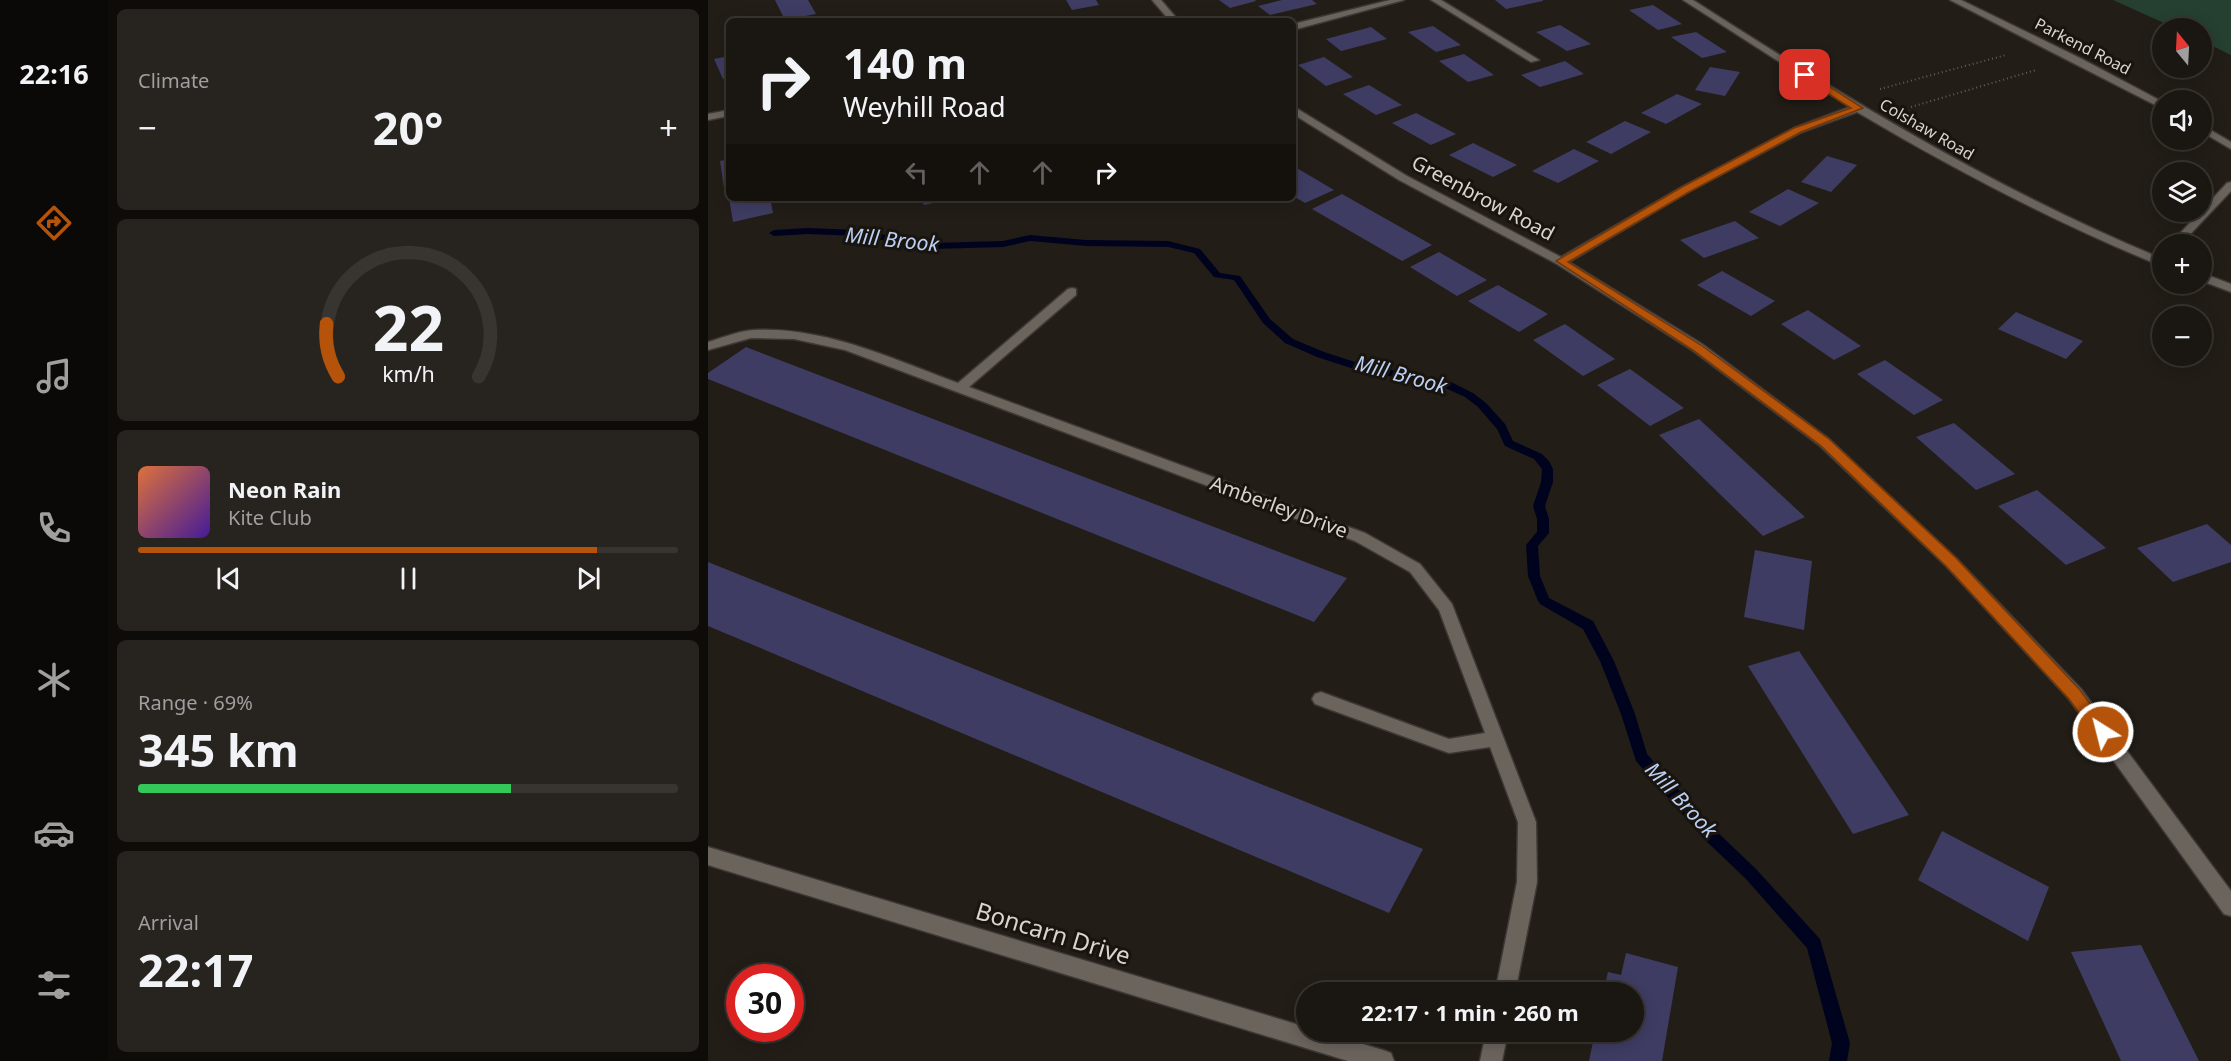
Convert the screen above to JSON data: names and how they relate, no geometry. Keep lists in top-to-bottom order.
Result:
{
  "streets": {
    "street": [
      "Parkend Road",
      "Colshaw Road",
      "Greenbrow Road",
      "Amberley Drive",
      "Boncarn Drive"
    ]
  },
  "water": ["Mill Brook"],
  "north": "top",
  "page": {
    "tabs": "22:16",
    "tile": [
      "Climate",
      ["Range · 69%", "345 km"],
      ["Arrival", "22:17"]
    ],
    "map_buttons": ["+", "−"],
    "turn": ["140 m", "Weyhill Road"],
    "heat": ["−", "20°", "+"],
    "song": ["Neon Rain", "Kite Club"],
    "limit": "30",
    "trip": "22:17 · 1 min · 260 m",
    "gauge": ["22", "km/h"]
  }
}
